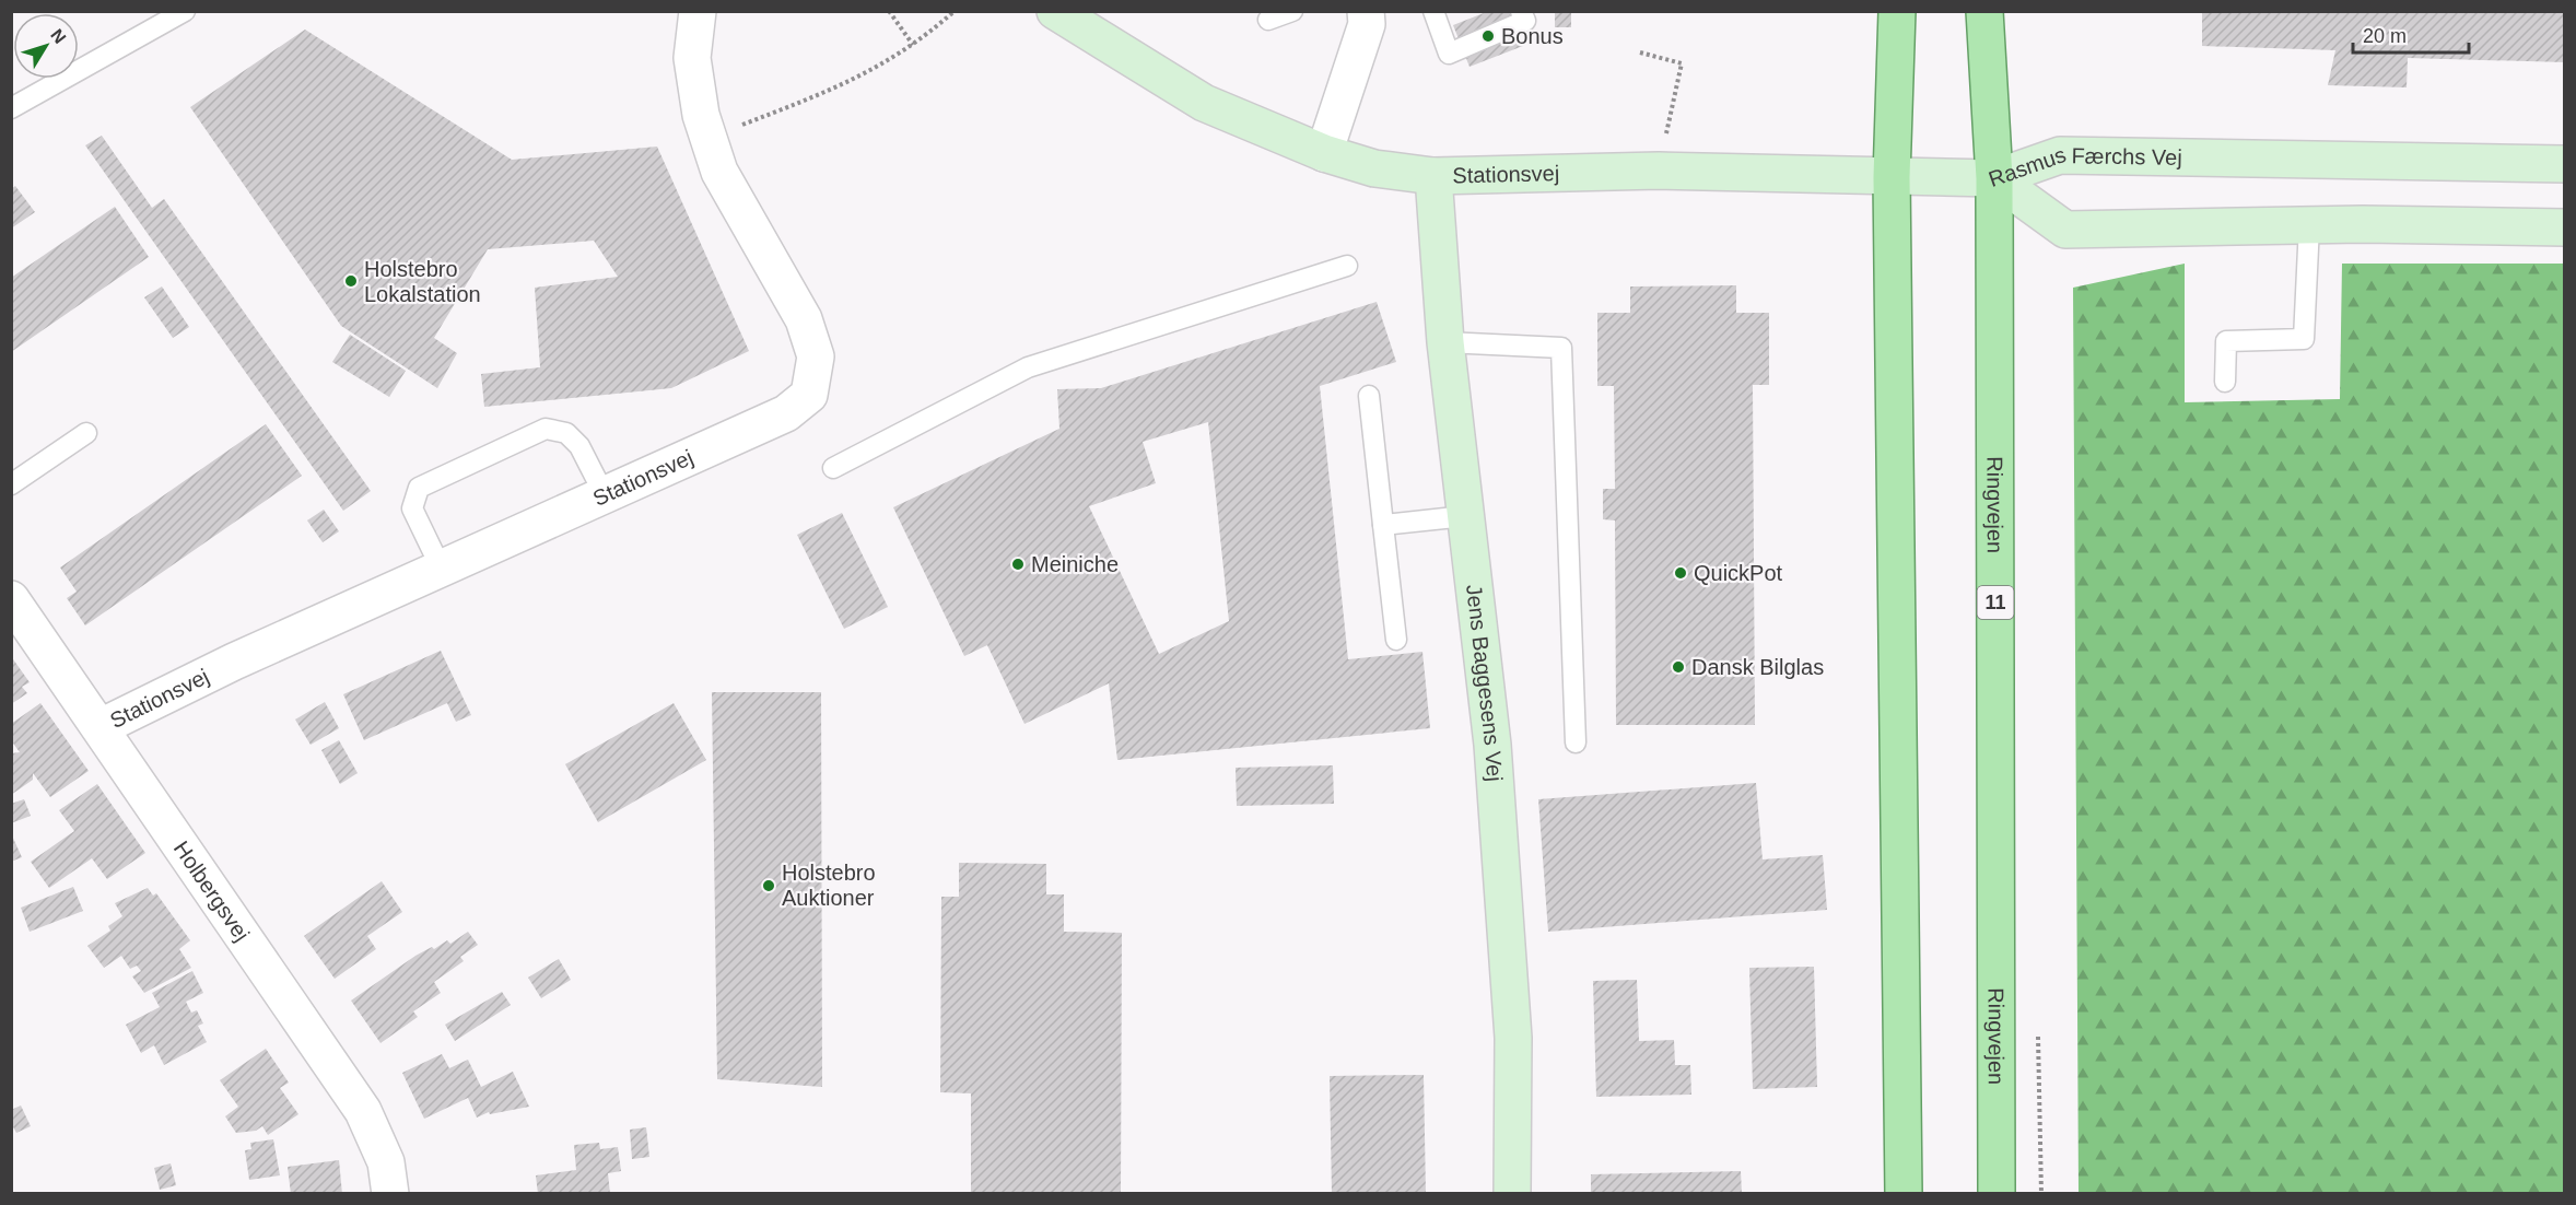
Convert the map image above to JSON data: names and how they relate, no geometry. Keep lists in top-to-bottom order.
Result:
{
  "streets": {
    "main road": ["Ringvejen", "11"],
    "street": [
      "Rasmus Færchs Vej",
      "Stationsvej",
      "Jens Baggesens Vej",
      "Holbergsvej"
    ]
  },
  "crossings": [
    ["Rasmus Færchs Vej", "Stationsvej"],
    ["Rasmus Færchs Vej", "Ringvejen"],
    ["Stationsvej", "Ringvejen"],
    ["Stationsvej", "Jens Baggesens Vej"],
    ["Stationsvej", "Holbergsvej"]
  ],
  "places": [
    "Bonus",
    "Holstebro Lokalstation",
    "Meiniche",
    "QuickPot",
    "Dansk Bilglas",
    "Holstebro Auktioner"
  ],
  "scale_bar": "20 m",
  "north": "top right"
}
